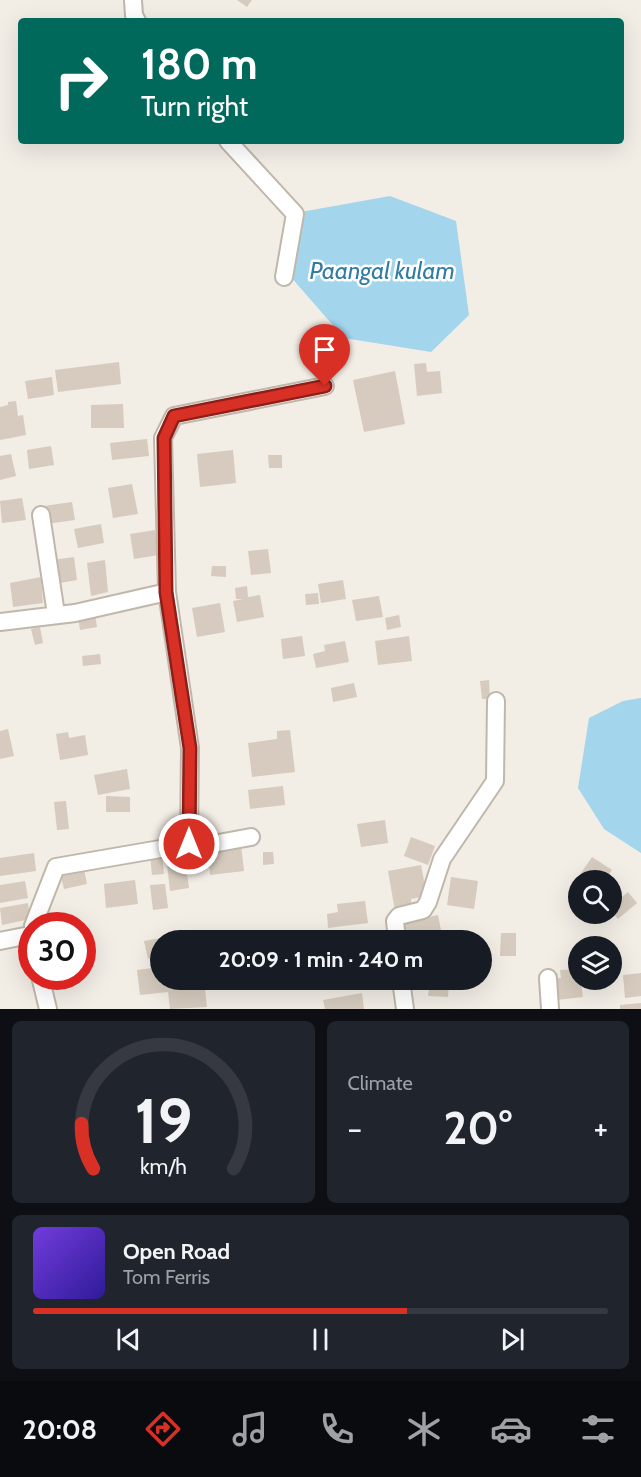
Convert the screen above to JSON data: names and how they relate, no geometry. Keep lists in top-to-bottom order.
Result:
{
  "water": ["Paangal kulam"],
  "page": {
    "turn": ["180 m", "Turn right"],
    "limit": "30",
    "trip": "20:09 · 1 min · 240 m",
    "tile": "Climate",
    "heat": ["−", "20°", "+"],
    "song": ["Open Road", "Tom Ferris"],
    "tabs": "20:08",
    "gauge": ["19", "km/h"]
  }
}
